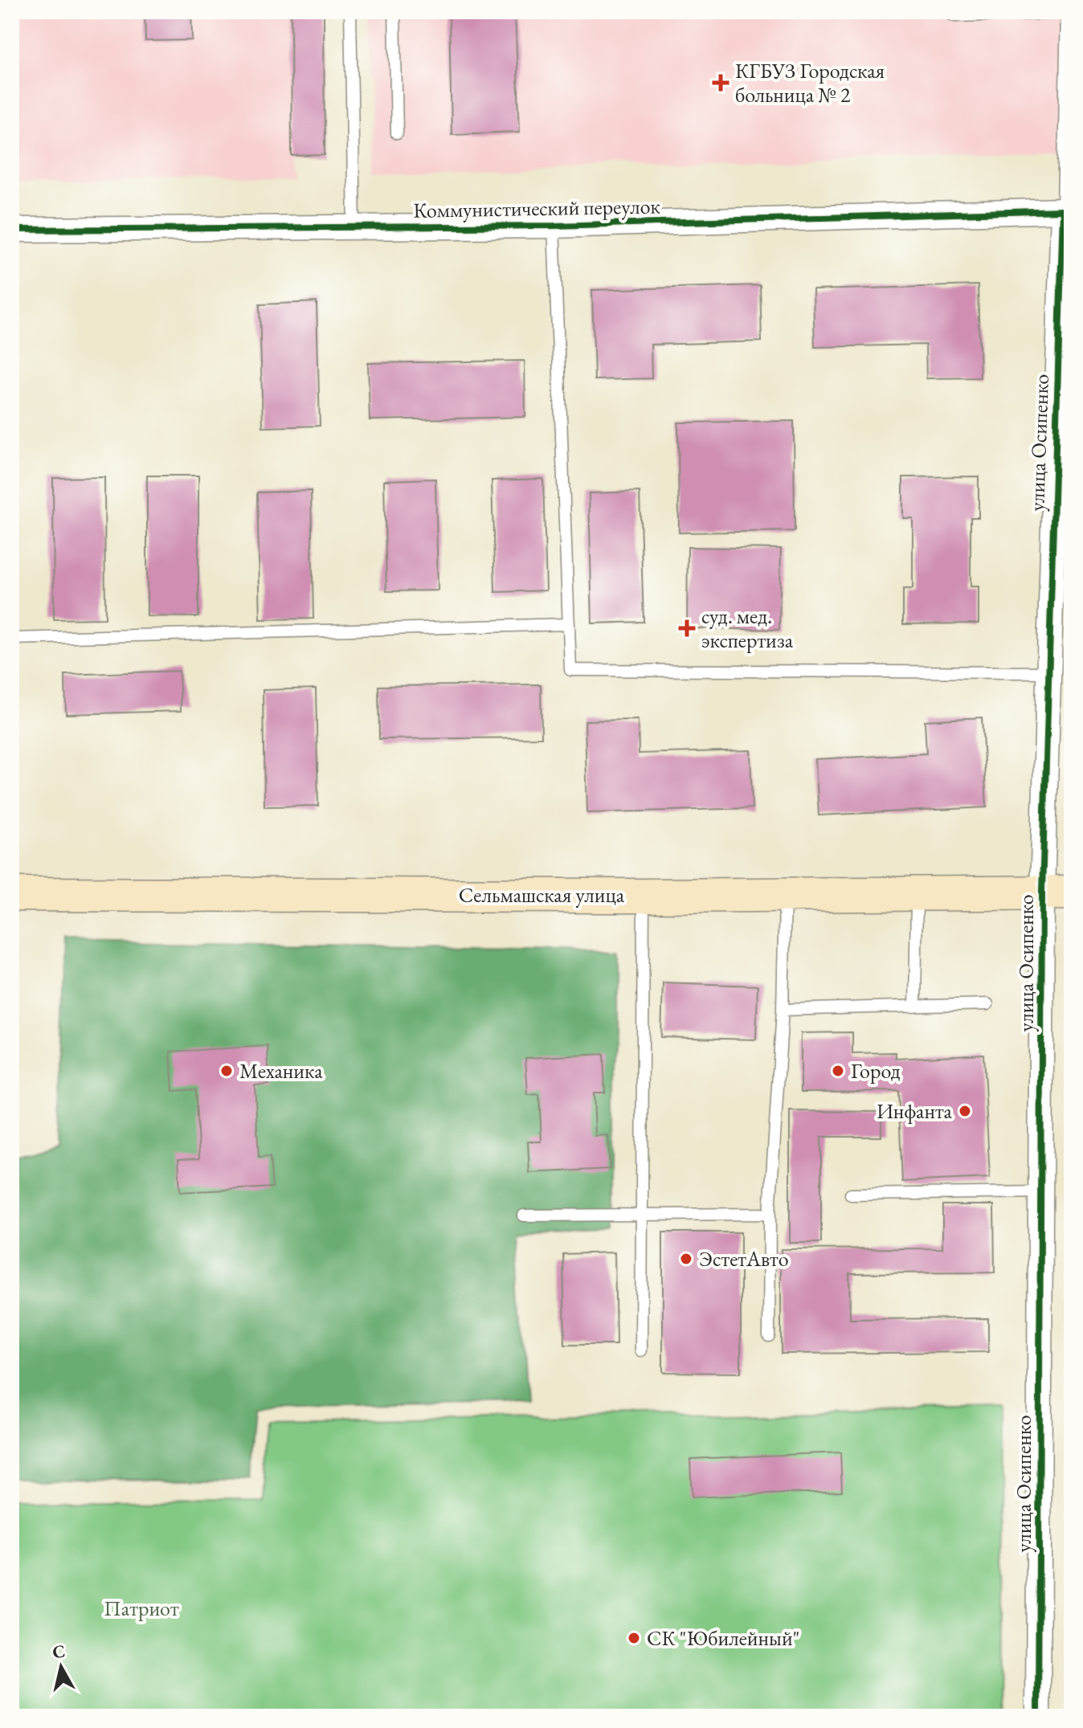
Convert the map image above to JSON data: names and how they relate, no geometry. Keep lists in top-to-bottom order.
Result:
{
  "streets": {
    "main road": ["Сельмашская улица"],
    "street": ["Коммунистический переулок", "улица Осипенко"]
  },
  "crossings": [
    ["Коммунистический переулок", "улица Осипенко"],
    ["улица Осипенко", "Сельмашская улица"]
  ],
  "parks": ["Патриот"],
  "places": {
    "health": ["КГБУЗ Городская больница № 2", "суд. мед. экспертиза"],
    "other": [
      "Механика",
      "Город",
      "Инфанта",
      "ЭстетАвто",
      "СК \"Юбилейный\""
    ]
  },
  "north": "top"
}
